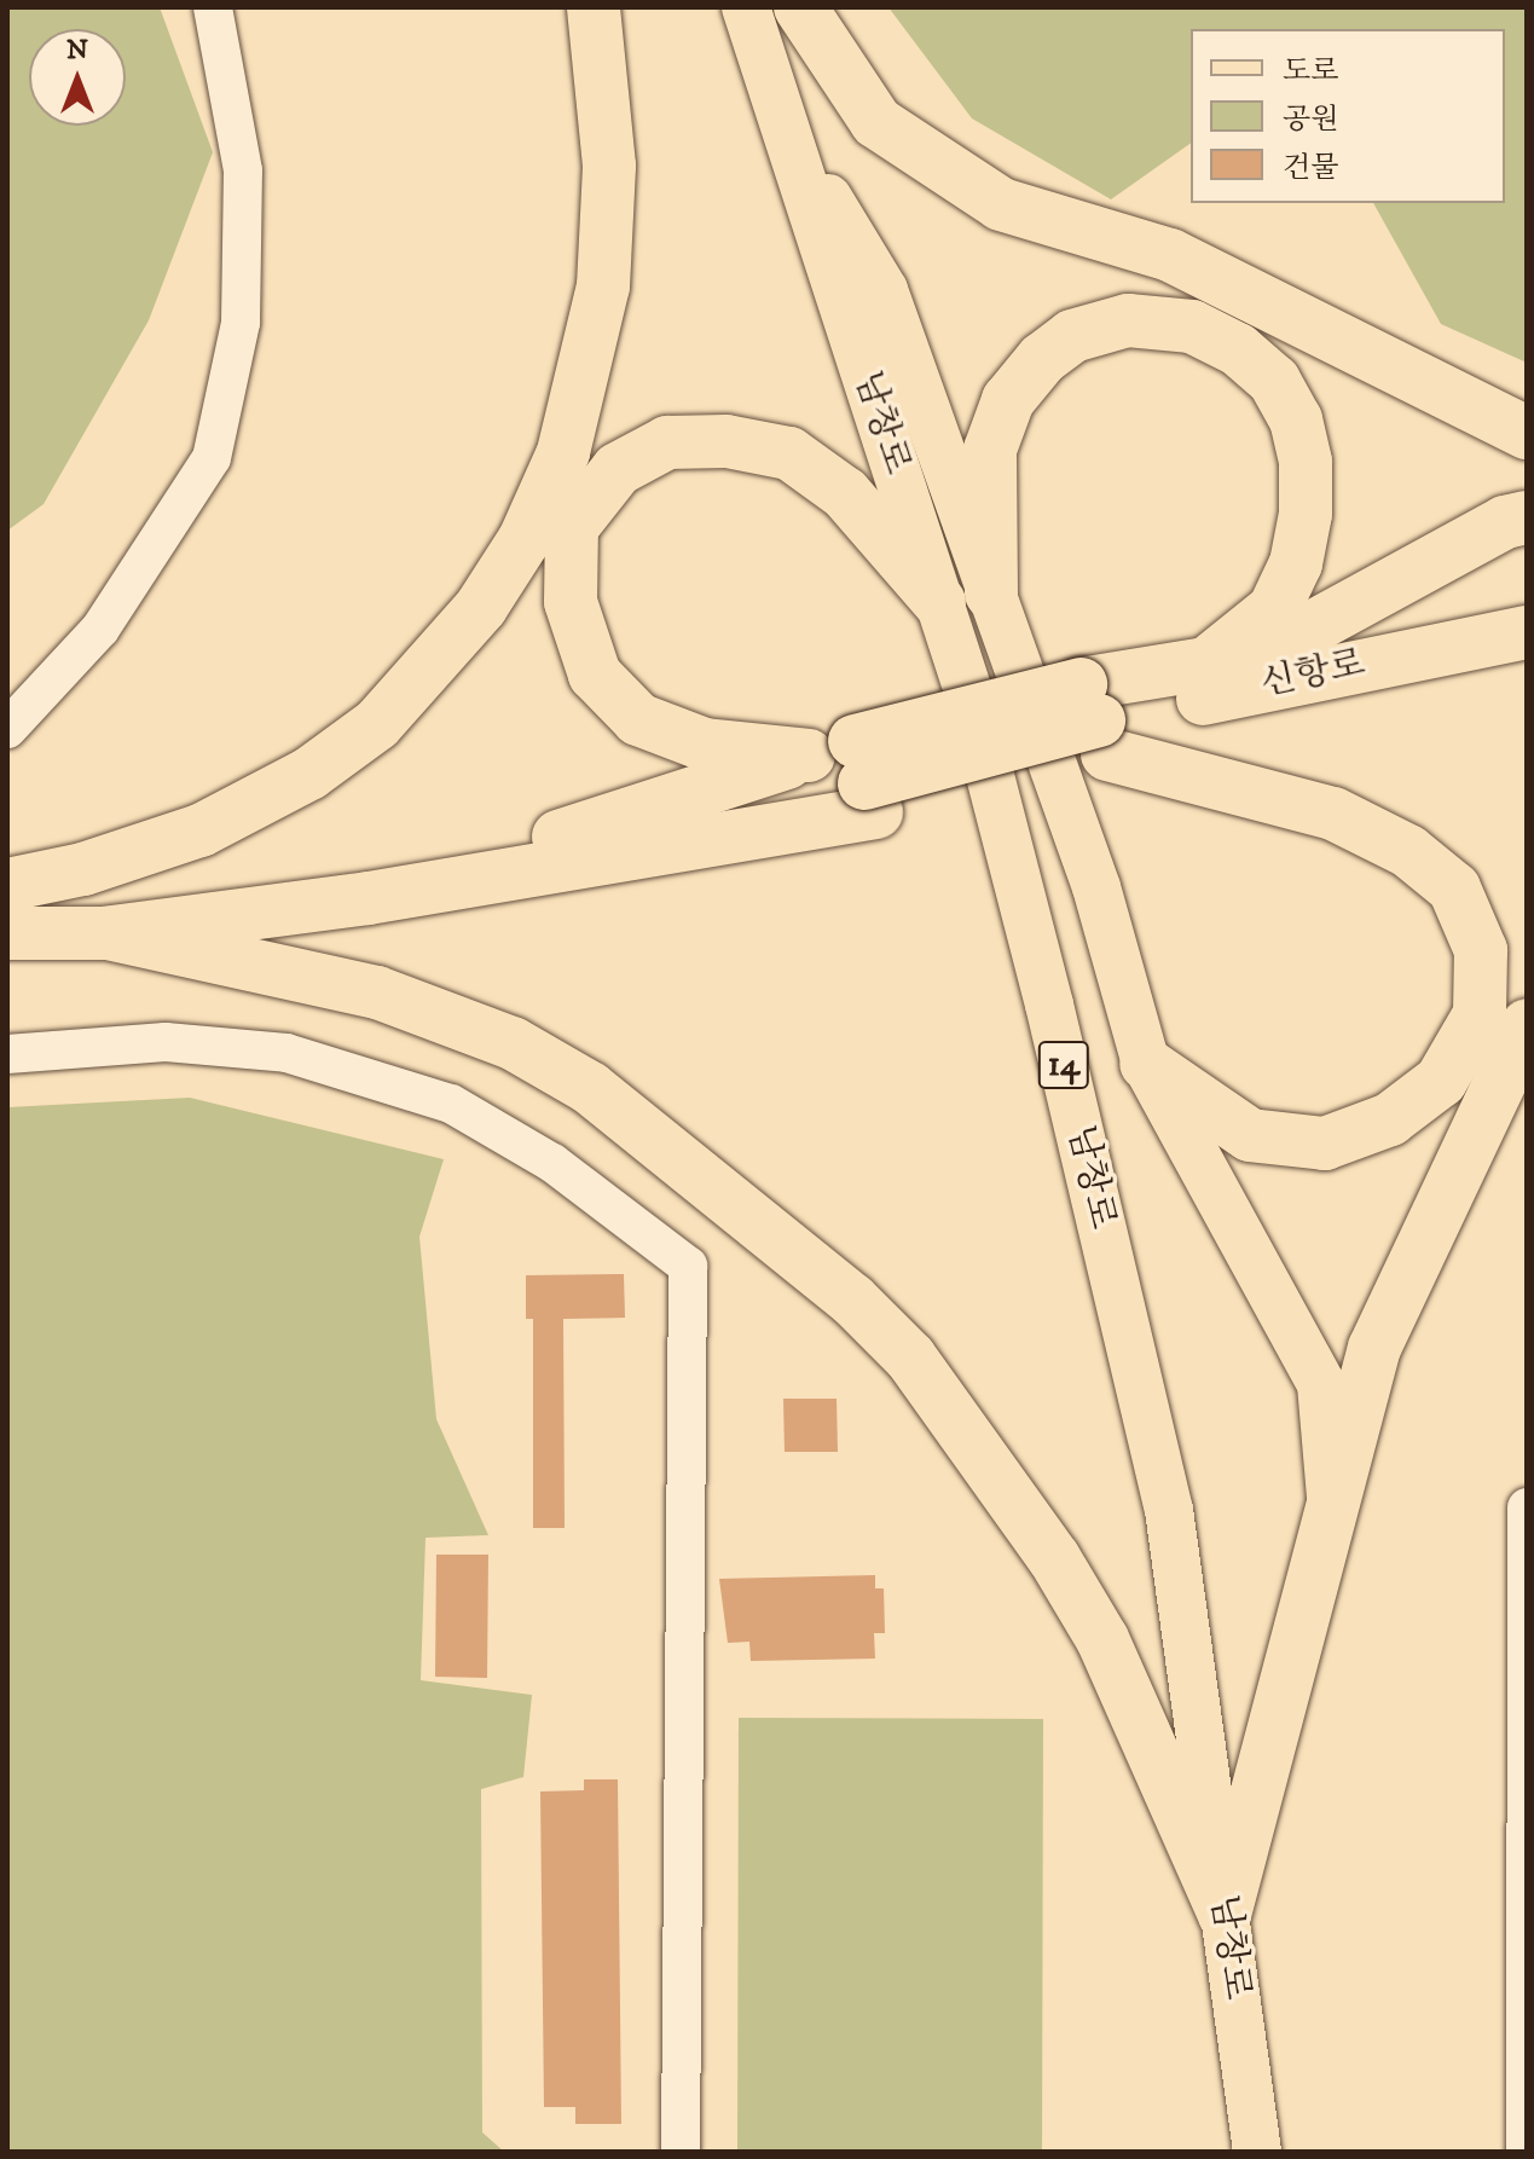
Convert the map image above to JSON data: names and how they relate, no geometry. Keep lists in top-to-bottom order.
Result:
{
  "streets": {
    "highway": ["신항로"],
    "main road": ["남창로", "14"]
  },
  "legend": ["도로", "공원", "건물"],
  "north": "top"
}
